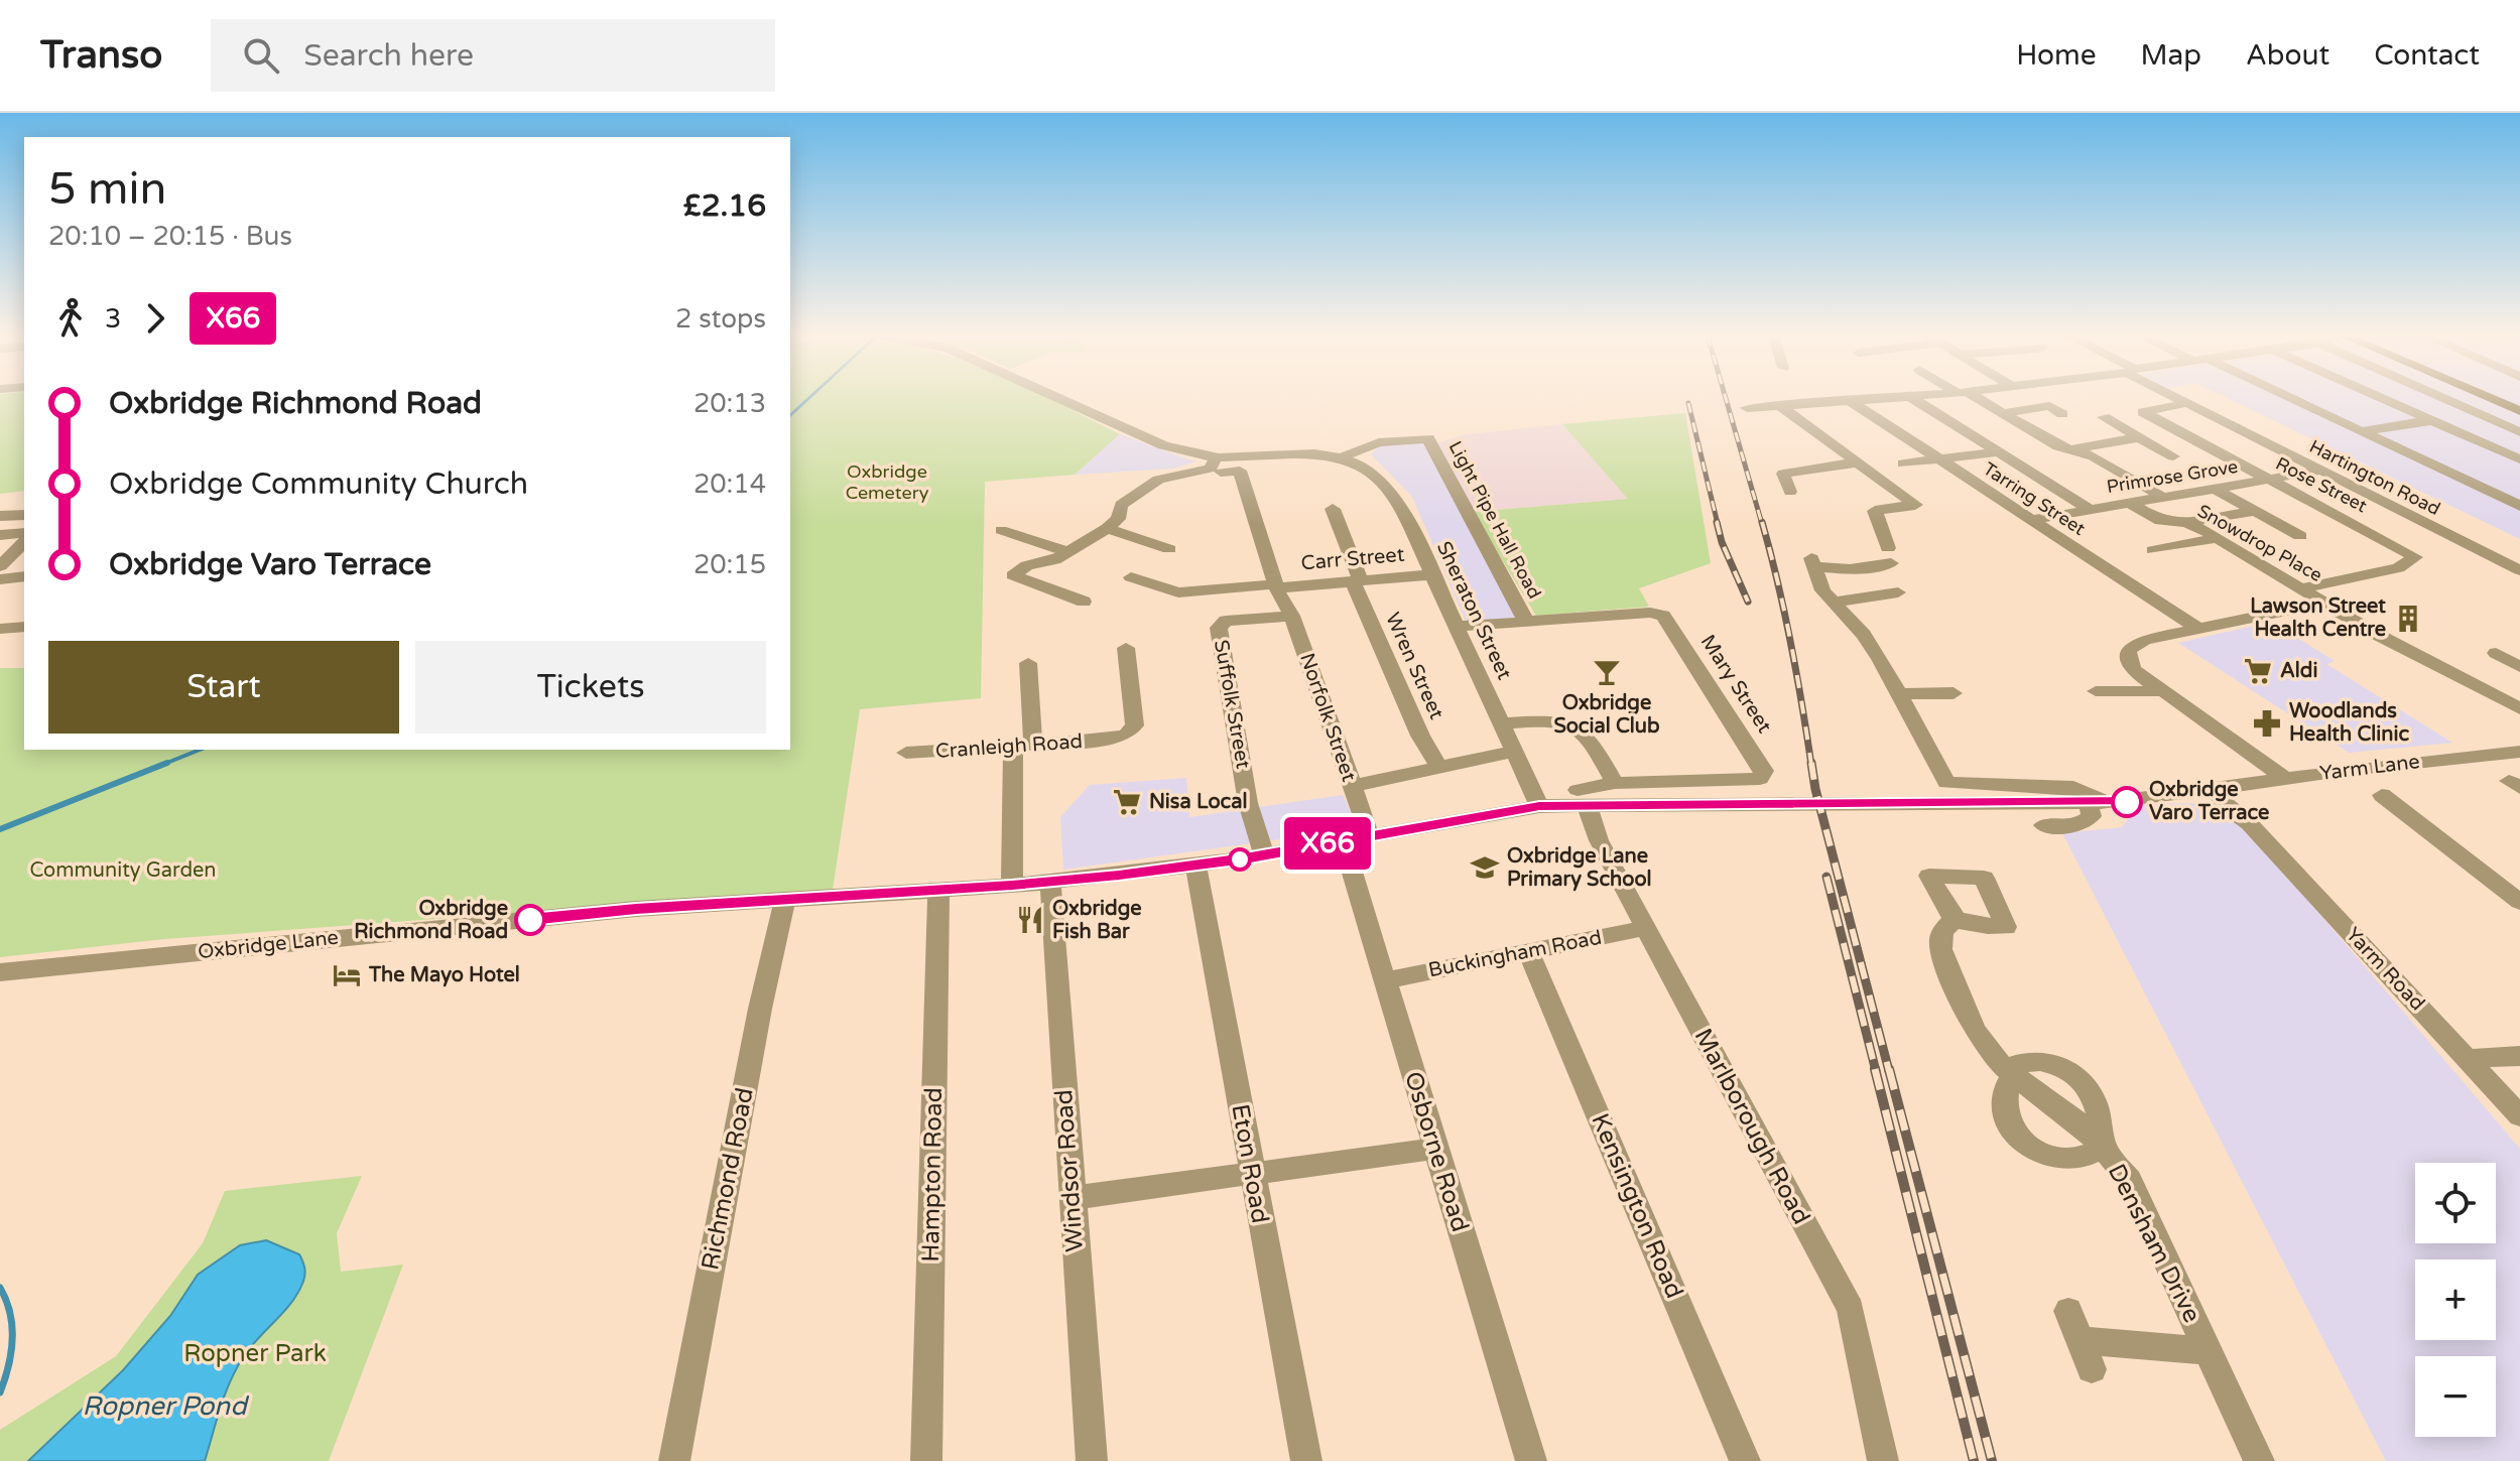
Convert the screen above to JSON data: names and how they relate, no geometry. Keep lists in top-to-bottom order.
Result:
{
  "streets": {
    "street": [
      "Primrose Grove",
      "Hartington Road",
      "Rose Street",
      "Tarring Street",
      "Light Pipe Hall Road",
      "Snowdrop Place",
      "Carr Street",
      "Sheraton Street",
      "Wren Street",
      "Mary Street",
      "Suffolk Street",
      "Norfolk Street",
      "Cranleigh Road",
      "Yarm Lane",
      "Oxbridge Lane",
      "Buckingham Road",
      "Yarm Road",
      "Marlborough Road",
      "Osborne Road",
      "Eton Road",
      "Windsor Road",
      "Hampton Road",
      "Richmond Road",
      "Kensington Road",
      "Densham Drive"
    ]
  },
  "crossings": [
    ["Primrose Grove", "Hartington Road"],
    ["Primrose Grove", "Rose Street"],
    ["Primrose Grove", "Tarring Street"],
    ["Primrose Grove", "Snowdrop Place"],
    ["Hartington Road", "Rose Street"],
    ["Rose Street", "Snowdrop Place"],
    ["Light Pipe Hall Road", "Sheraton Street"],
    ["Light Pipe Hall Road", "Mary Street"],
    ["Carr Street", "Sheraton Street"],
    ["Carr Street", "Wren Street"],
    ["Carr Street", "Suffolk Street"],
    ["Carr Street", "Norfolk Street"],
    ["Sheraton Street", "Oxbridge Lane"],
    ["Suffolk Street", "Norfolk Street"],
    ["Suffolk Street", "Oxbridge Lane"],
    ["Norfolk Street", "Oxbridge Lane"],
    ["Yarm Lane", "Oxbridge Lane"],
    ["Yarm Lane", "Yarm Road"],
    ["Oxbridge Lane", "Yarm Road"],
    ["Oxbridge Lane", "Marlborough Road"],
    ["Oxbridge Lane", "Osborne Road"],
    ["Oxbridge Lane", "Eton Road"],
    ["Oxbridge Lane", "Windsor Road"],
    ["Oxbridge Lane", "Hampton Road"],
    ["Oxbridge Lane", "Richmond Road"],
    ["Buckingham Road", "Marlborough Road"],
    ["Buckingham Road", "Osborne Road"],
    ["Buckingham Road", "Kensington Road"]
  ],
  "water": ["Ropner Pond"],
  "parks": ["Oxbridge Cemetery", "Community Garden", "Ropner Park"],
  "places": {
    "building": ["Lawson Street Health Centre"],
    "supermarket": ["Aldi", "Nisa Local"],
    "bar": ["Oxbridge Social Club"],
    "pharmacy": ["Woodlands Health Clinic"],
    "other": ["Oxbridge Varo Terrace", "Oxbridge Richmond Road"],
    "school or university": ["Oxbridge Lane Primary School"],
    "restaurant": ["Oxbridge Fish Bar"],
    "hotel": ["The Mayo Hotel"]
  },
  "lines": ["bus line X66"],
  "page": {
    "header": "Transo",
    "search": "Search here",
    "nav": [
      "Home",
      "Map",
      "About",
      "Contact"
    ],
    "on_map": "X66",
    "heading": ["5 min", "20:10 – 20:15 · Bus", "£2.16"],
    "legs": ["3", "X66", "2 stops"],
    "list": [
      {
        "name": "Oxbridge Richmond Road",
        "value": "20:13"
      },
      {
        "name": "Oxbridge Community Church",
        "value": "20:14"
      },
      {
        "name": "Oxbridge Varo Terrace",
        "value": "20:15"
      }
    ],
    "buttons": ["Start", "Tickets"],
    "map_buttons": ["+", "−"]
  }
}
